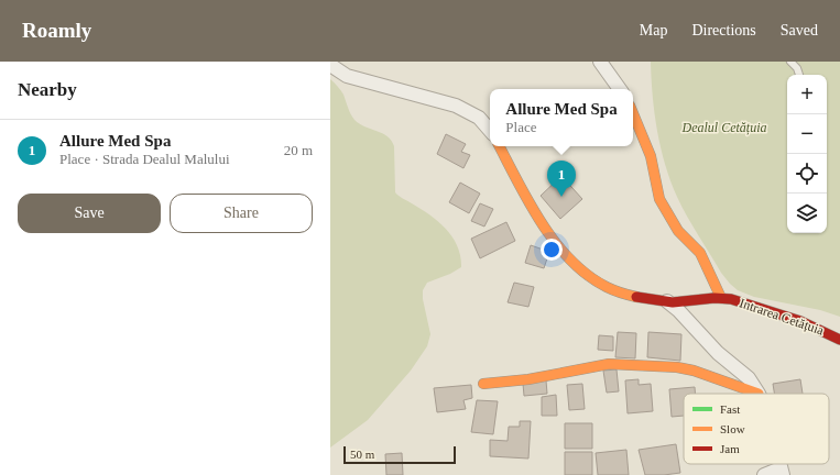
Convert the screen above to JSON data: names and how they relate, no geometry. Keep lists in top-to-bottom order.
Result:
{
  "streets": {
    "street": ["Intrarea Cetățuia"]
  },
  "parks": ["Dealul Cetățuia"],
  "legend": ["Fast", "Slow", "Jam"],
  "scale_bar": "50 m",
  "page": {
    "header": "Roamly",
    "nav": ["Map", "Directions", "Saved"],
    "heading": "Nearby",
    "map_buttons": ["+", "−"],
    "popup": ["Allure Med Spa", "Place"],
    "list": [
      {
        "mark": "1",
        "name": "Allure Med Spa",
        "note": "Place · Strada Dealul Malului",
        "value": "20 m"
      }
    ],
    "pins": "1",
    "buttons": ["Save", "Share"],
    "scale": "50 m"
  }
}
